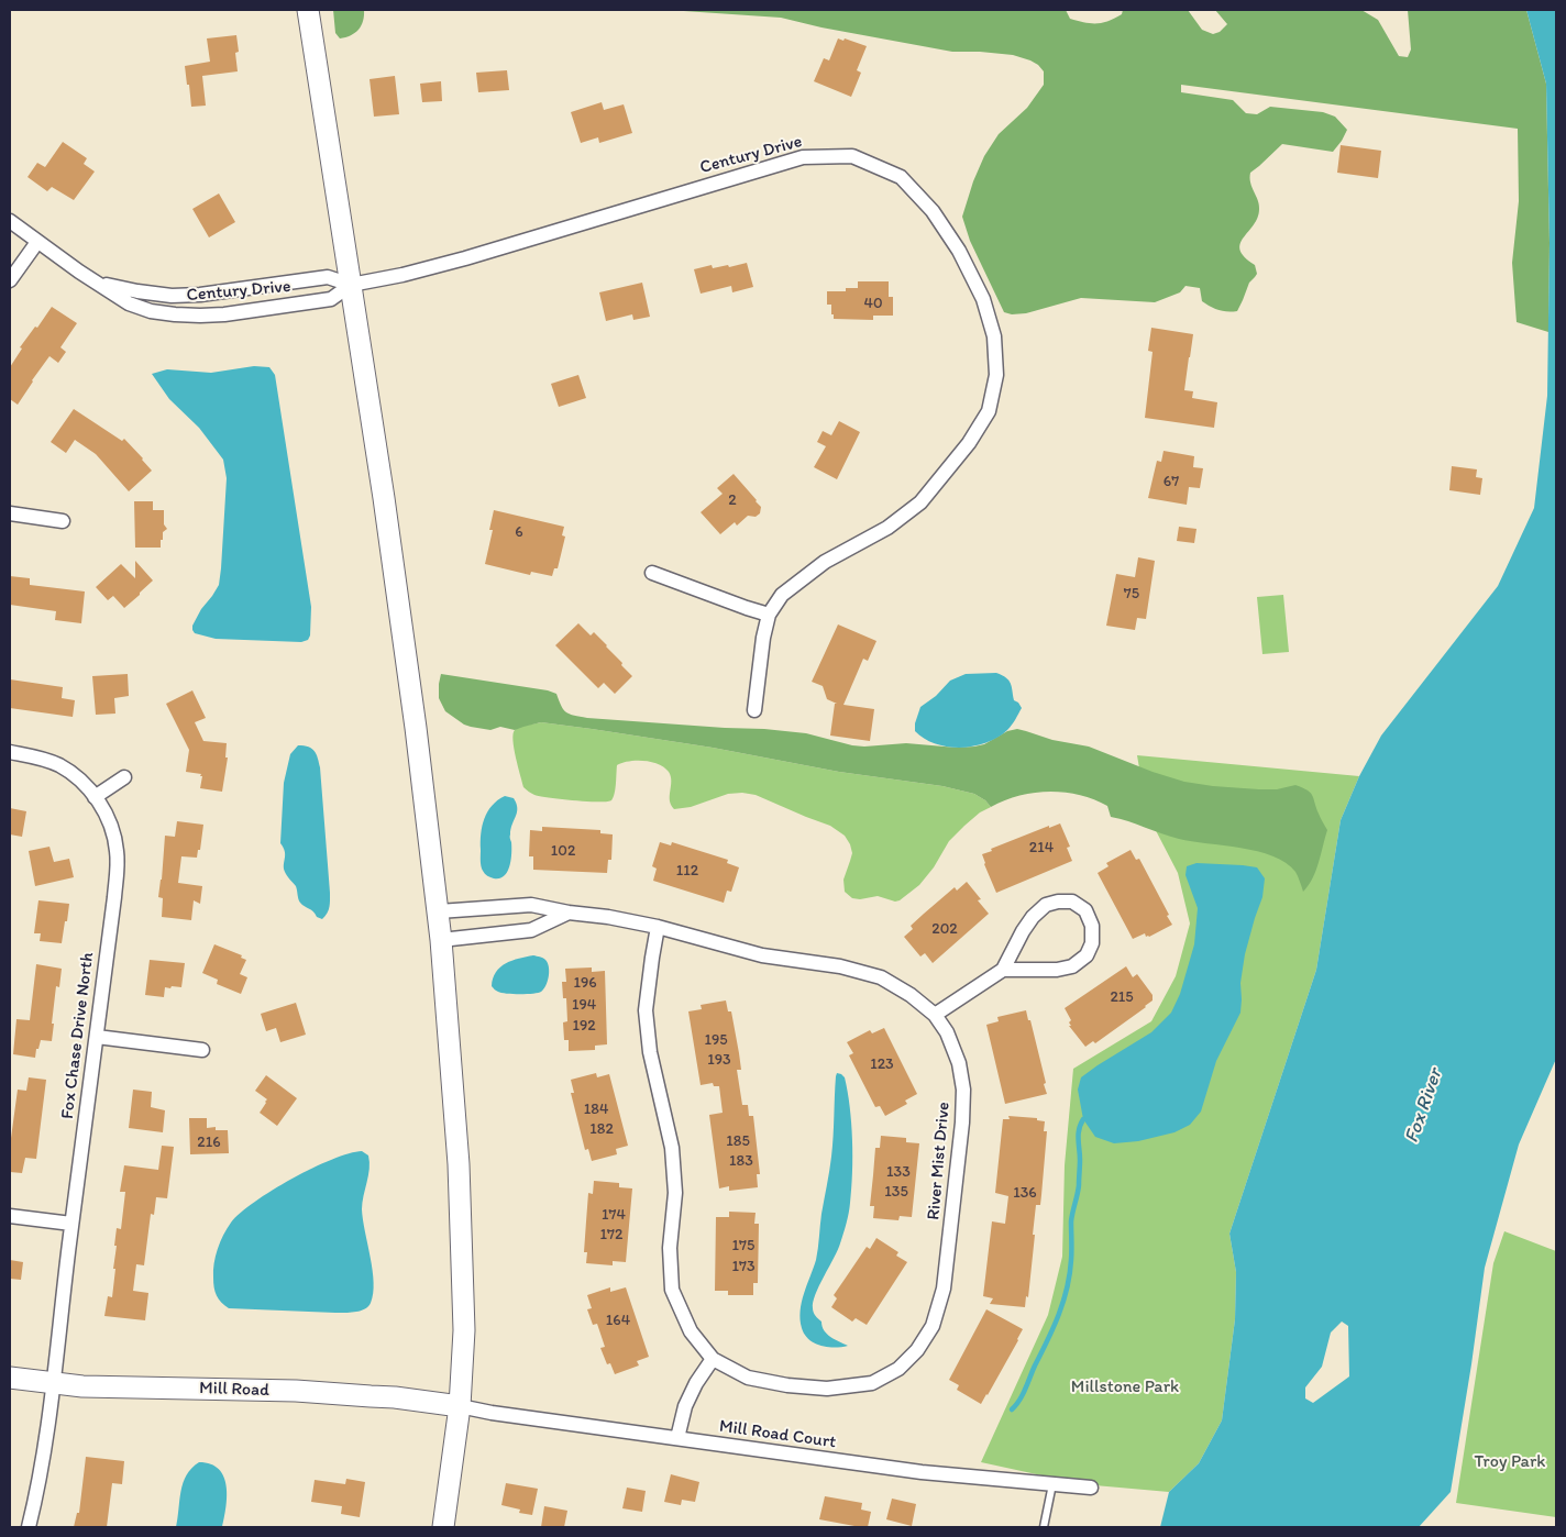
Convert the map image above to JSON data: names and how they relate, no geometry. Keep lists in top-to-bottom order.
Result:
{
  "streets": {
    "main road": ["Mill Road"],
    "street": [
      "Century Drive",
      "Fox Chase Drive North",
      "River Mist Drive",
      "Mill Road Court"
    ]
  },
  "crossings": [
    ["Fox Chase Drive North", "Mill Road"],
    ["Mill Road", "Mill Road Court"]
  ],
  "water": ["Fox River"],
  "parks": ["Millstone Park", "Troy Park"],
  "house_numbers": [
    "40",
    "67",
    "2",
    "6",
    "75",
    "214",
    "102",
    "112",
    "202",
    "196",
    "215",
    "194",
    "192",
    "195",
    "193",
    "123",
    "184",
    "182",
    "185",
    "216",
    "183",
    "133",
    "135",
    "136",
    "174",
    "172",
    "175",
    "173",
    "164"
  ]
}
